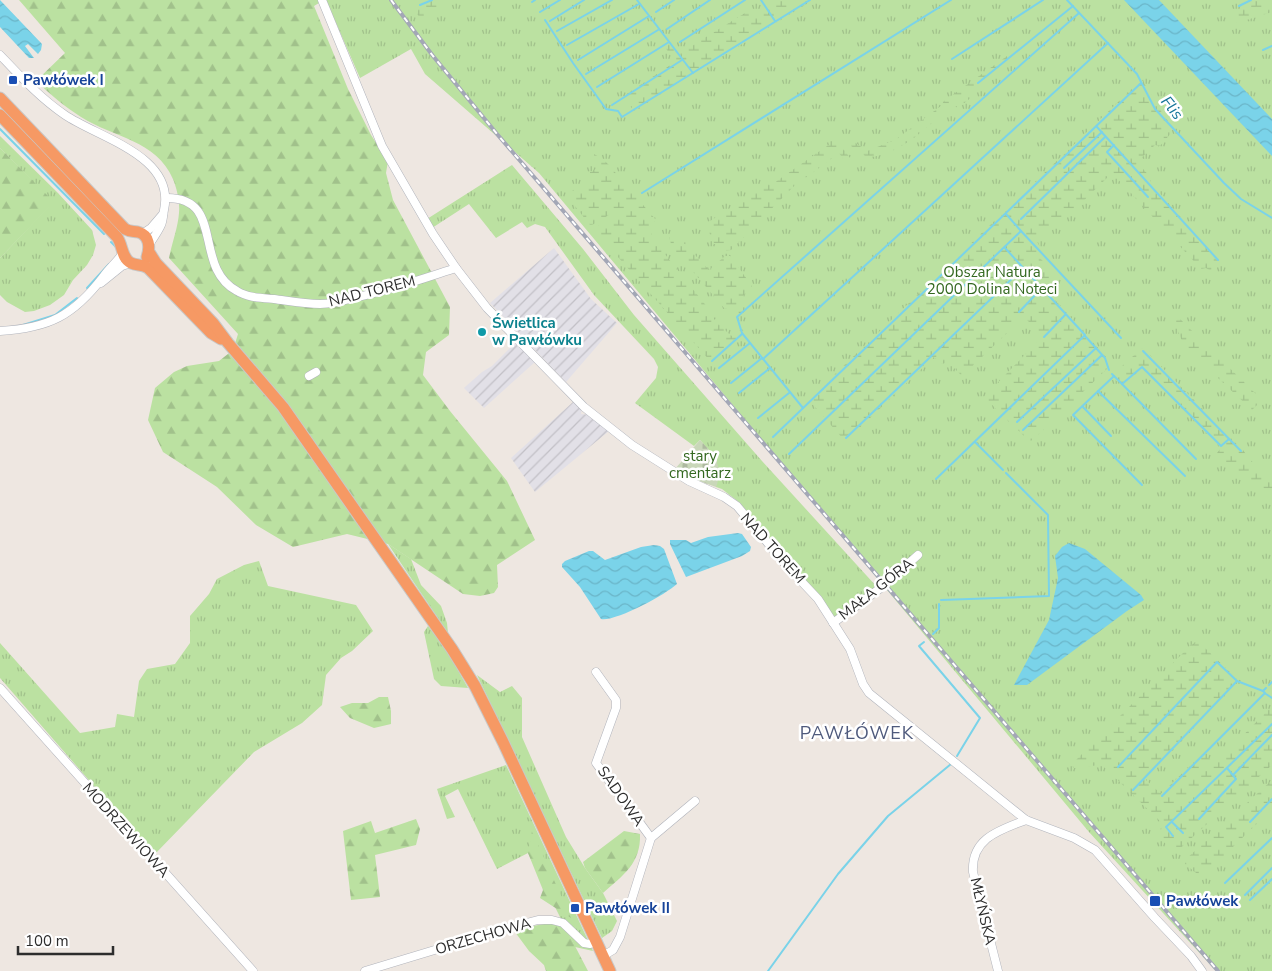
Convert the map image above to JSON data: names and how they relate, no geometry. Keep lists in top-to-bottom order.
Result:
{
  "streets": {
    "street": [
      "NAD TOREM",
      "MAŁA GÓRA",
      "SADOWA",
      "MODRZEWIOWA",
      "MŁYŃSKA",
      "ORZECHOWA"
    ]
  },
  "crossings": [
    ["NAD TOREM", "MAŁA GÓRA"],
    ["NAD TOREM", "MŁYŃSKA"]
  ],
  "districts": ["PAWŁÓWEK"],
  "water": ["Flis"],
  "parks": ["Obszar Natura 2000 Dolina Noteci", "stary cmentarz"],
  "places": {
    "transit": ["Pawłówek I", "Pawłówek", "Pawłówek II"],
    "other": ["Świetlica w Pawłówku"]
  },
  "scale_bar": "100 m"
}
